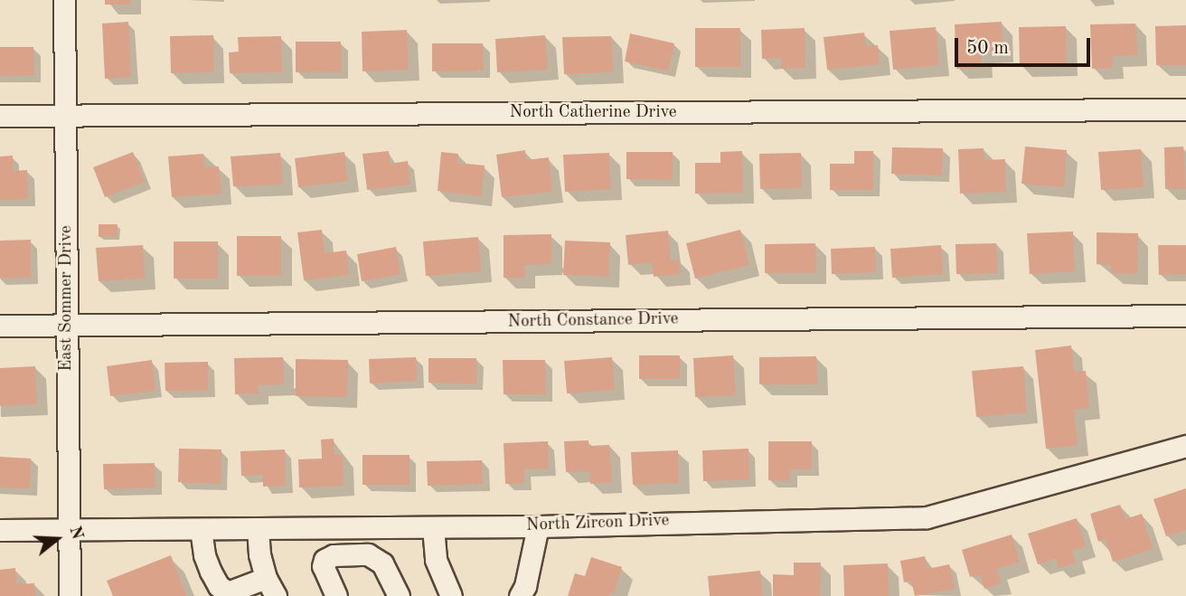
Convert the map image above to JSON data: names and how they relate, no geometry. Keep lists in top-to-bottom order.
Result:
{
  "streets": {
    "street": [
      "North Catherine Drive",
      "East Sommer Drive",
      "North Constance Drive",
      "North Zircon Drive"
    ]
  },
  "crossings": [
    ["North Catherine Drive", "East Sommer Drive"],
    ["East Sommer Drive", "North Constance Drive"],
    ["East Sommer Drive", "North Zircon Drive"]
  ],
  "scale_bar": "50 m",
  "north": "right"
}
